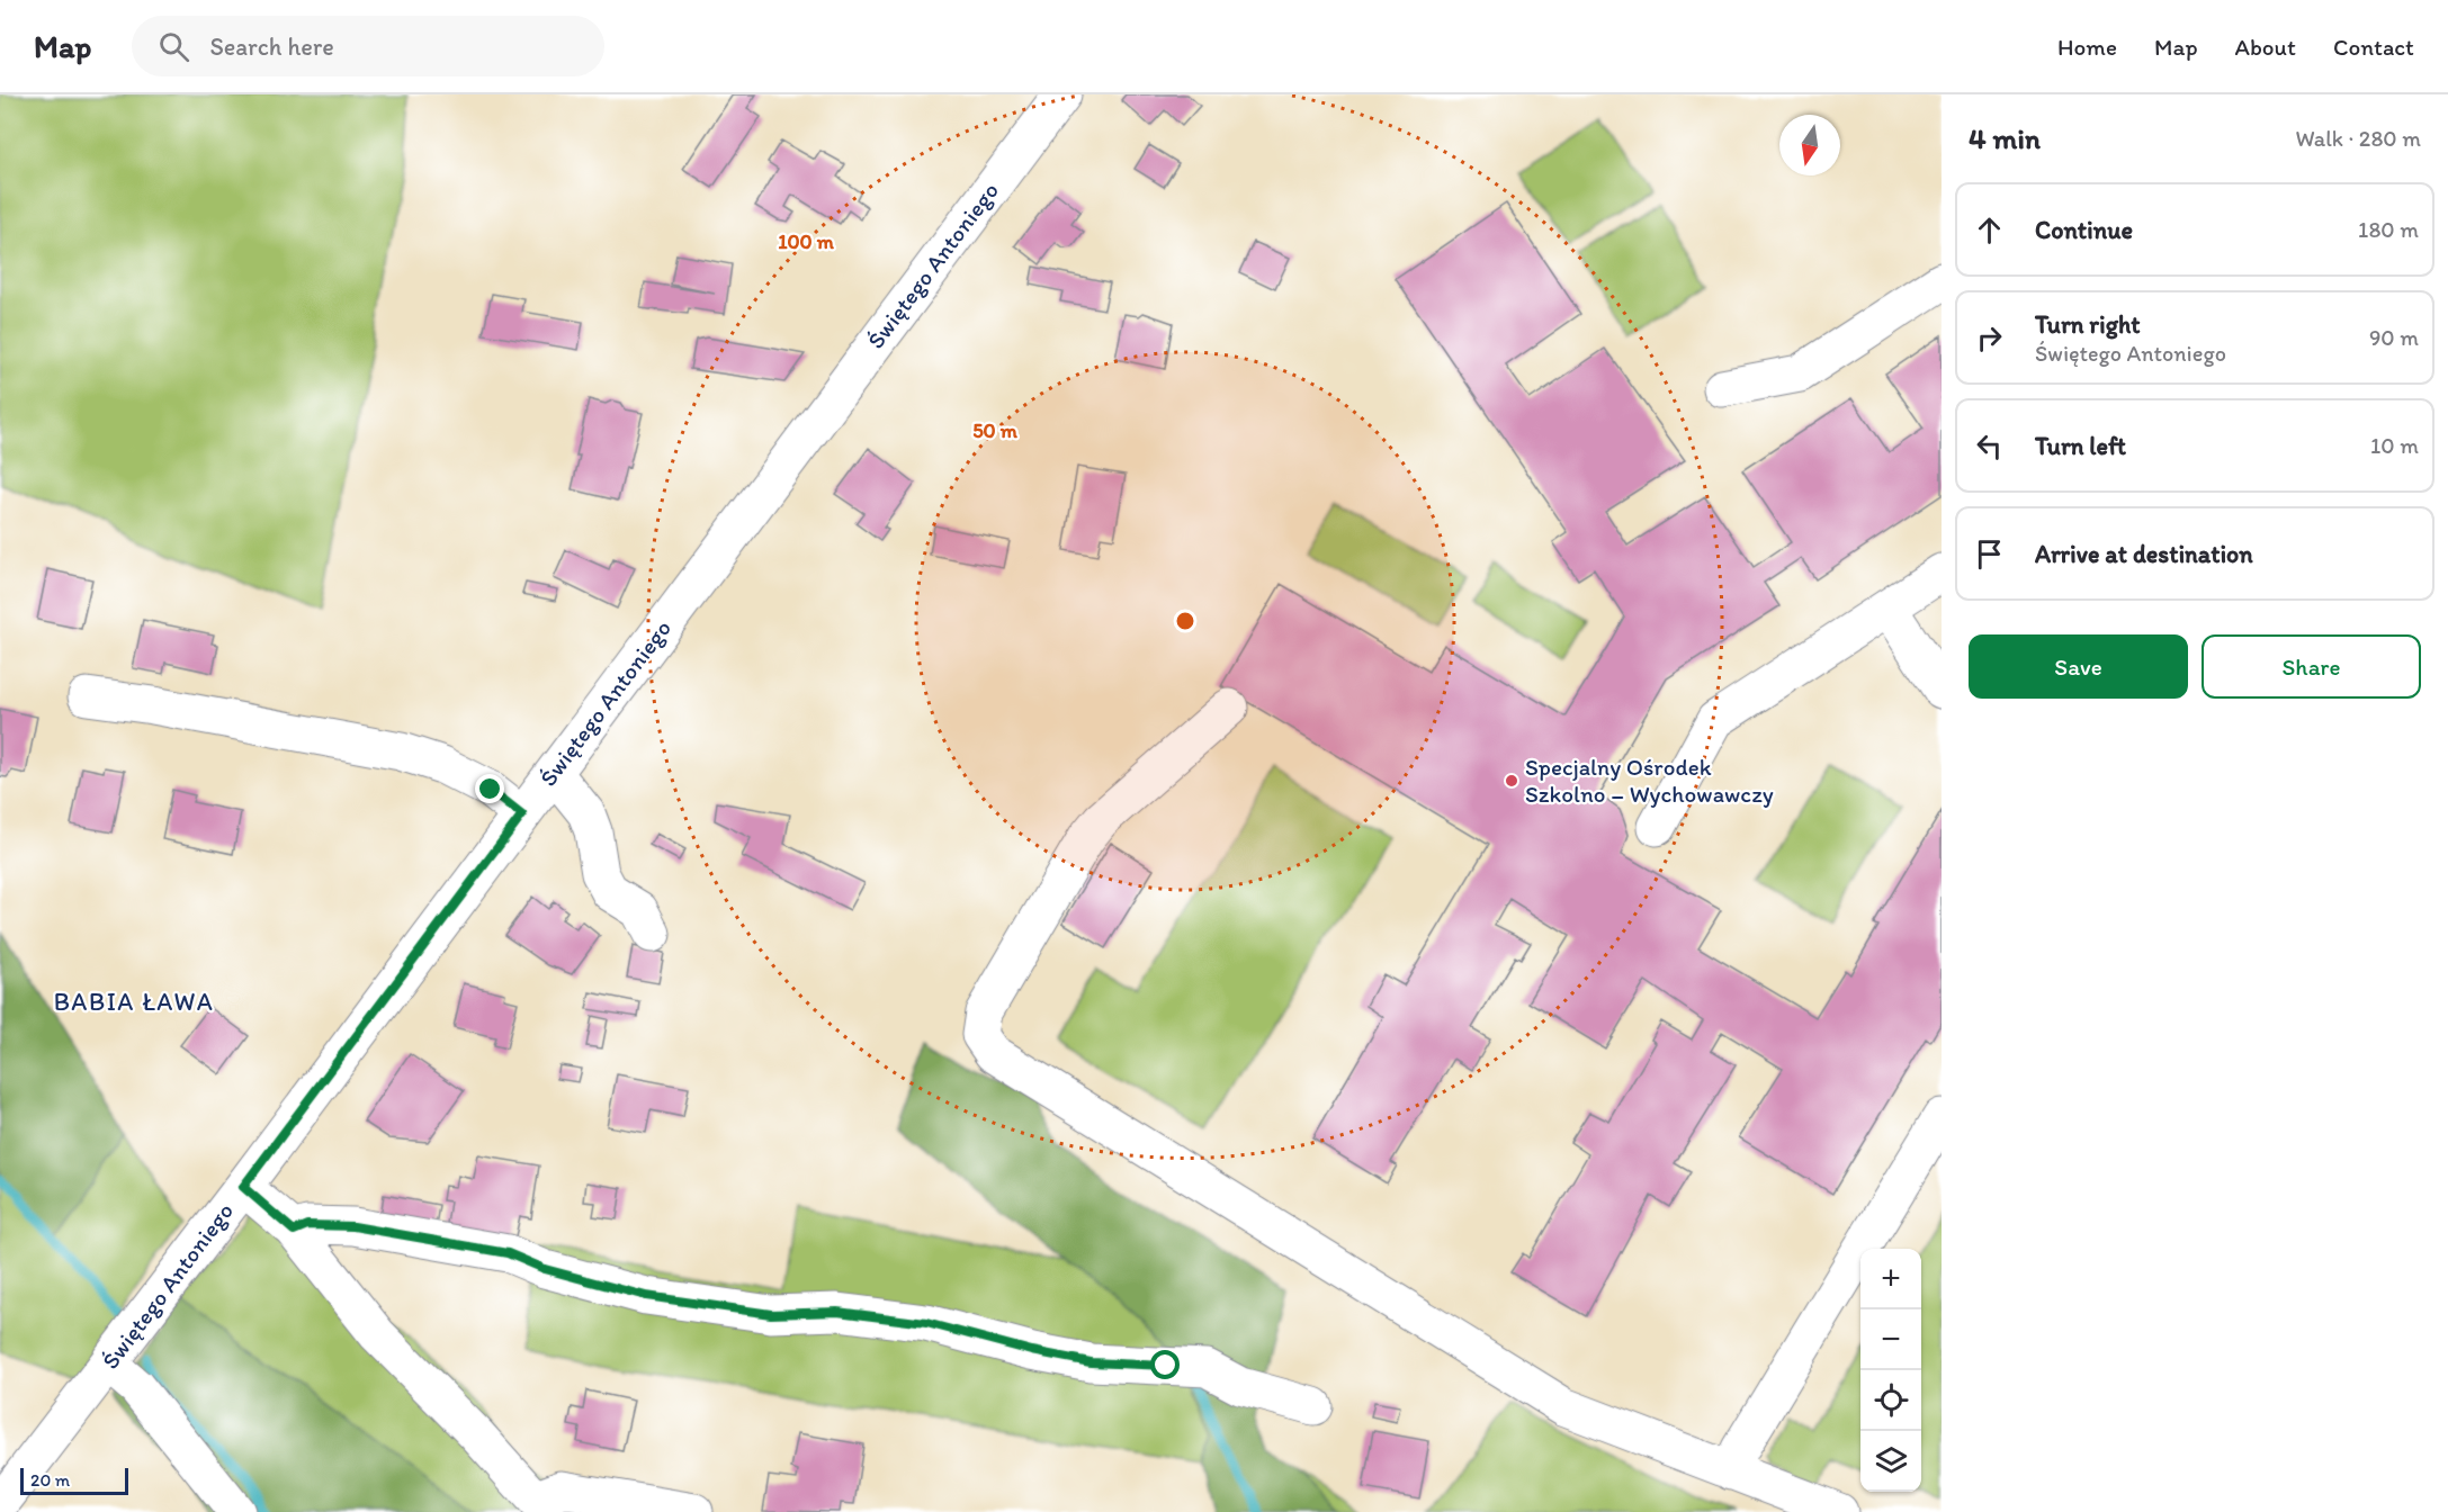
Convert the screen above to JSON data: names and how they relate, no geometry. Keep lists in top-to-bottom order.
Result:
{
  "streets": {
    "street": ["Świętego Antoniego"]
  },
  "districts": ["BABIA ŁAWA"],
  "places": ["Specjalny Ośrodek Szkolno – Wychowawczy"],
  "scale_bar": "20 m",
  "north": "bottom",
  "page": {
    "header": "Map",
    "search": "Search here",
    "nav": [
      "Home",
      "Map",
      "About",
      "Contact"
    ],
    "heading": ["4 min", "Walk · 280 m"],
    "list": [
      ["Continue", "180 m"],
      ["Turn right", "Świętego Antoniego", "90 m"],
      ["Turn left", "10 m"],
      "Arrive at destination"
    ],
    "buttons": ["Save", "Share"],
    "map_buttons": ["+", "−"],
    "scale": "20 m"
  },
  "rings": ["100 m", "50 m"]
}
